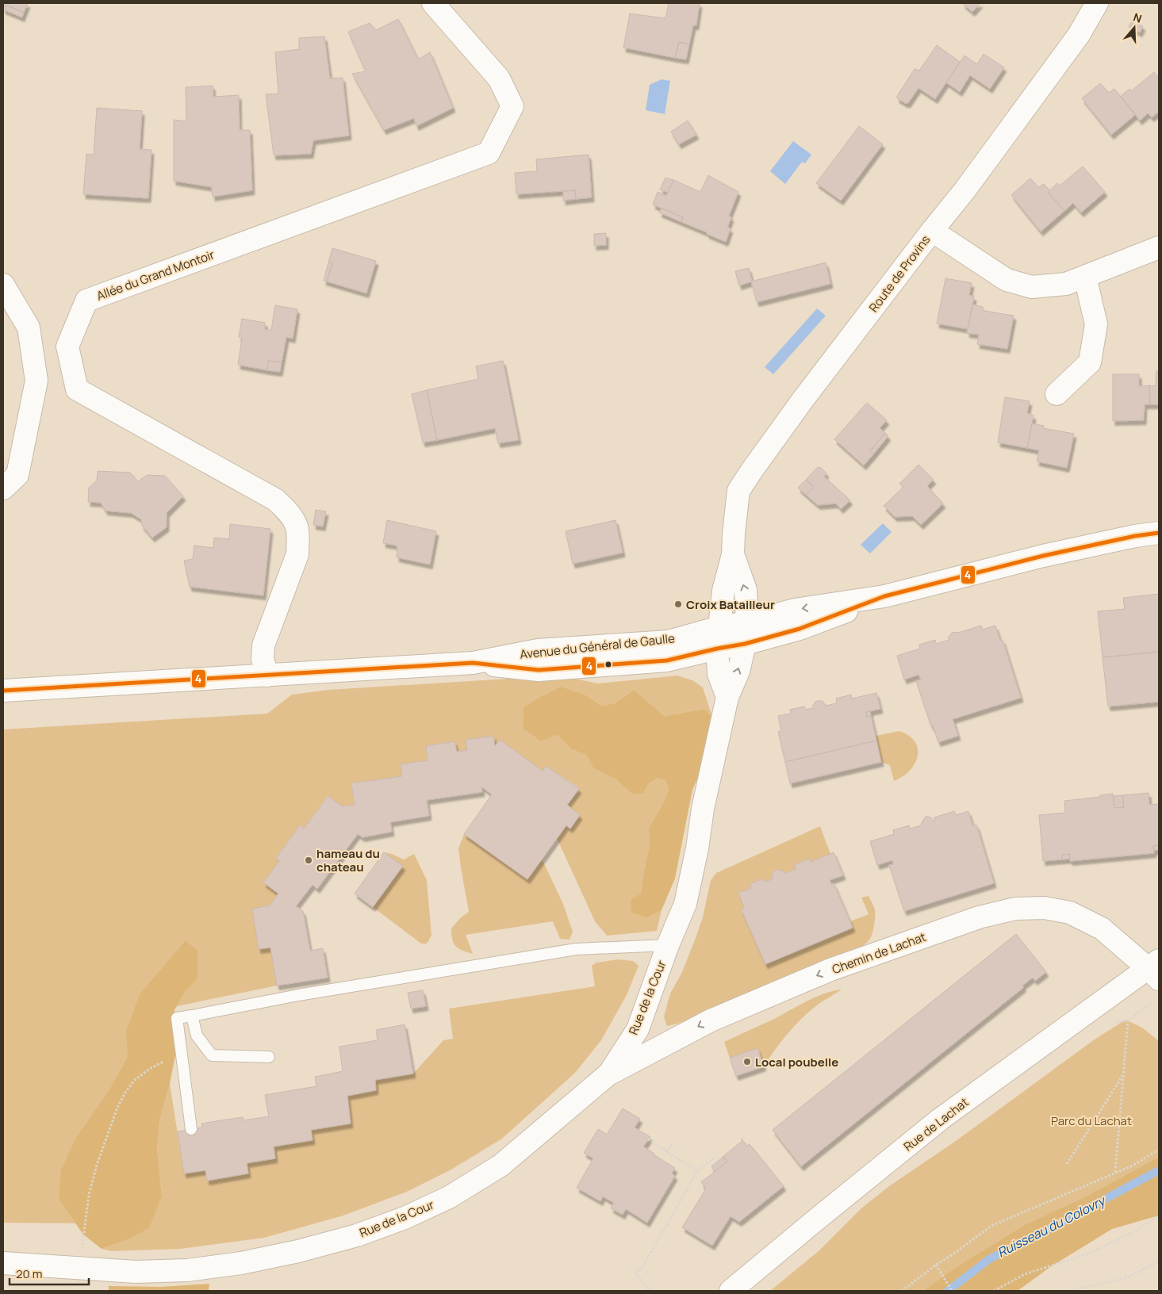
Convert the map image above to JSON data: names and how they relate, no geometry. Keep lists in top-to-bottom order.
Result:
{
  "streets": {
    "street": [
      "Route de Provins",
      "Allée du Grand Montoir",
      "Avenue du Général de Gaulle",
      "Chemin de Lachat",
      "Rue de la Cour",
      "Rue de Lachat"
    ]
  },
  "crossings": [
    ["Route de Provins", "Avenue du Général de Gaulle"],
    ["Route de Provins", "Rue de la Cour"],
    ["Allée du Grand Montoir", "Avenue du Général de Gaulle"],
    ["Avenue du Général de Gaulle", "Rue de la Cour"],
    ["Chemin de Lachat", "Rue de la Cour"],
    ["Chemin de Lachat", "Rue de Lachat"]
  ],
  "one_way": ["Chemin de Lachat"],
  "water": ["Ruisseau du Colovry"],
  "parks": ["Parc du Lachat"],
  "places": ["Croix Batailleur", "hameau du chateau", "Local poubelle"],
  "lines": ["transit line 4"],
  "scale_bar": "20 m",
  "north": "top"
}
